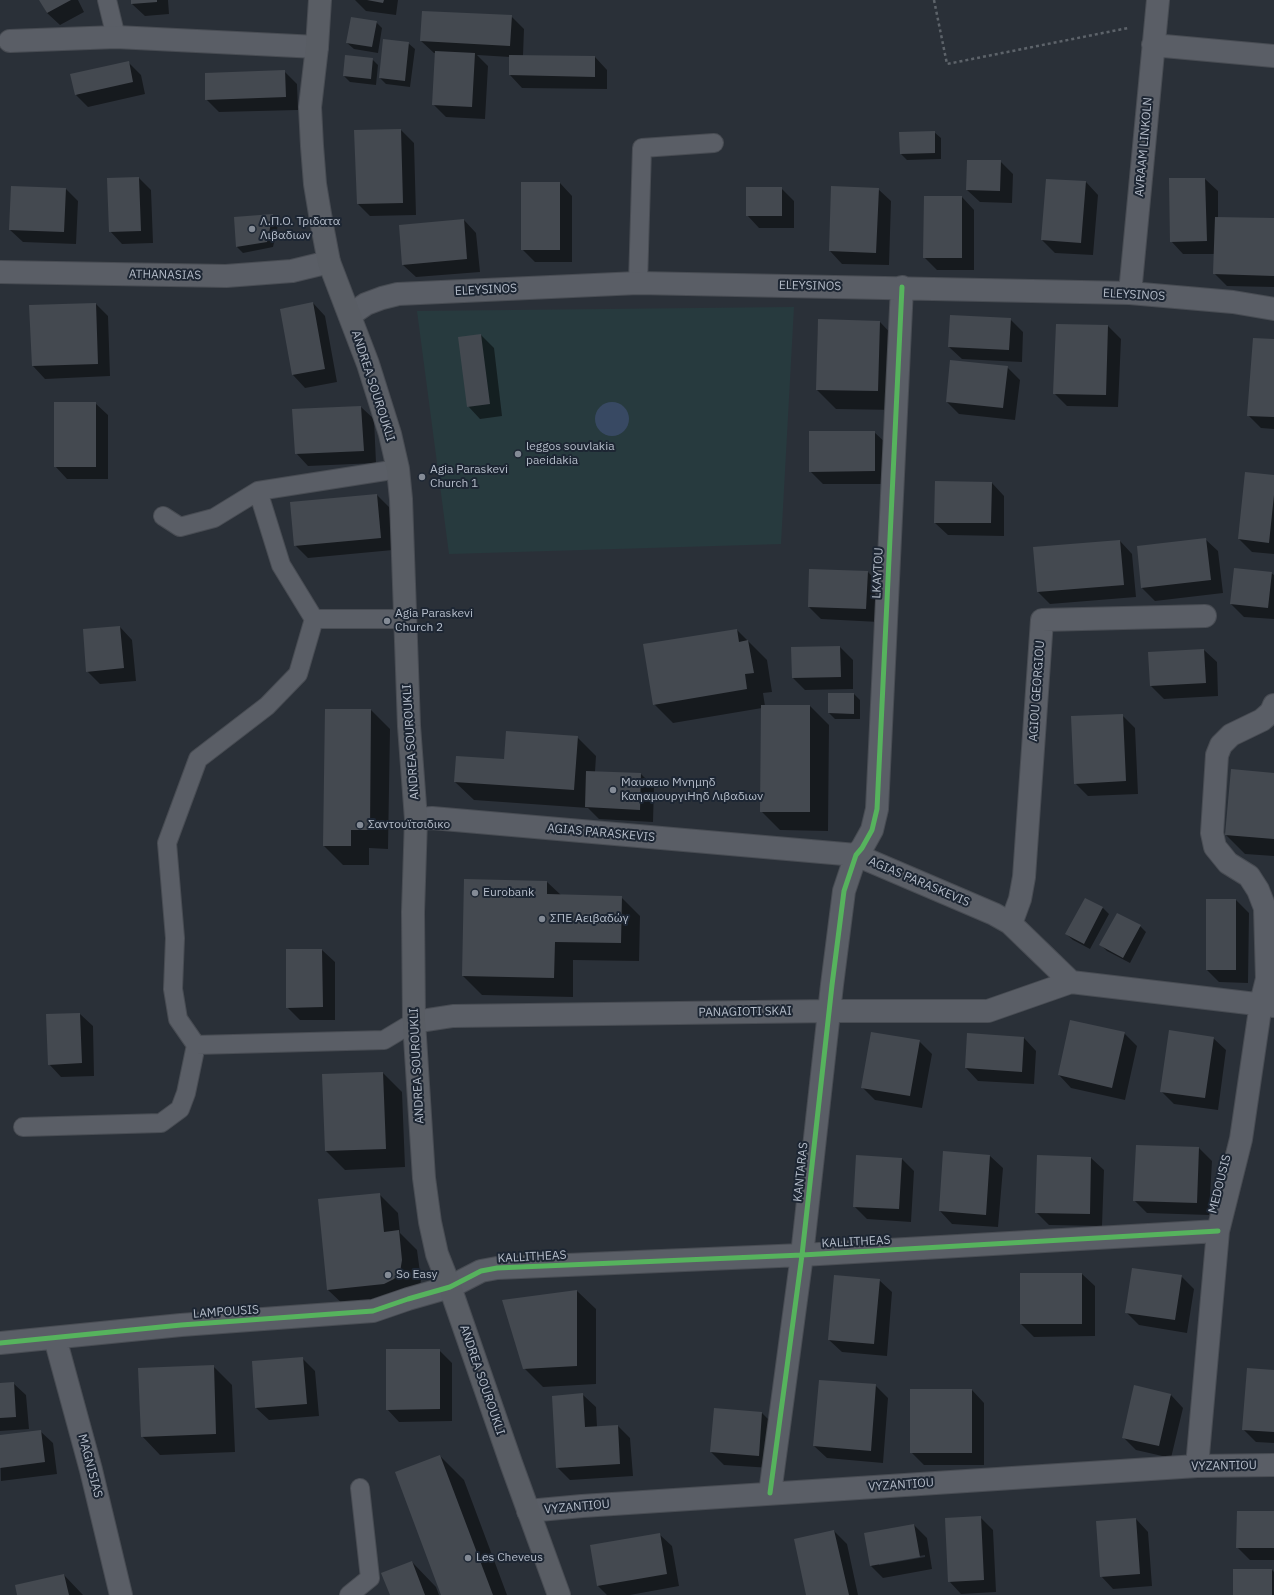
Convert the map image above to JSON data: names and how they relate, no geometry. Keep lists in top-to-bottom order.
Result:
{
  "streets": {
    "main road": ["ANDREA SOUROUKLI"],
    "street": [
      "AVRAAM LINKOLN",
      "ATHANASIAS",
      "ELEYSINOS",
      "LKAYTOU",
      "AGIOU GEORGIOU",
      "AGIAS PARASKEVIS",
      "PANAGIOTI SKAI",
      "KANTARAS",
      "MEDOUSIS",
      "KALLITHEAS",
      "LAMPOUSIS",
      "MAGNISIAS",
      "VYZANTIOU"
    ]
  },
  "crossings": [
    ["AVRAAM LINKOLN", "ELEYSINOS"],
    ["ATHANASIAS", "ANDREA SOUROUKLI"],
    ["ELEYSINOS", "ANDREA SOUROUKLI"],
    ["ELEYSINOS", "LKAYTOU"],
    ["ANDREA SOUROUKLI", "AGIAS PARASKEVIS"],
    ["ANDREA SOUROUKLI", "PANAGIOTI SKAI"],
    ["ANDREA SOUROUKLI", "KALLITHEAS"],
    ["ANDREA SOUROUKLI", "LAMPOUSIS"],
    ["ANDREA SOUROUKLI", "VYZANTIOU"],
    ["LKAYTOU", "AGIAS PARASKEVIS"],
    ["LKAYTOU", "KANTARAS"],
    ["AGIOU GEORGIOU", "AGIAS PARASKEVIS"],
    ["AGIAS PARASKEVIS", "PANAGIOTI SKAI"],
    ["AGIAS PARASKEVIS", "KANTARAS"],
    ["PANAGIOTI SKAI", "KANTARAS"],
    ["KANTARAS", "KALLITHEAS"],
    ["KANTARAS", "VYZANTIOU"],
    ["MEDOUSIS", "KALLITHEAS"],
    ["MEDOUSIS", "VYZANTIOU"],
    ["KALLITHEAS", "LAMPOUSIS"],
    ["LAMPOUSIS", "MAGNISIAS"]
  ],
  "places": [
    "Λ.Π.Ο. Τριδατα Λιβαδιων",
    "leggos souvlakia paeidakia",
    "Agia Paraskevi Church 1",
    "Agia Paraskevi Church 2",
    "Μαυαειο Μνημηδ ΚαηαμουργιΗηδ Λιβαδιων",
    "Σαντουϊτσιδικο",
    "Eurobank",
    "ΣΠΕ Αειβαδώγ",
    "So Easy",
    "Les Cheveus"
  ]
}
